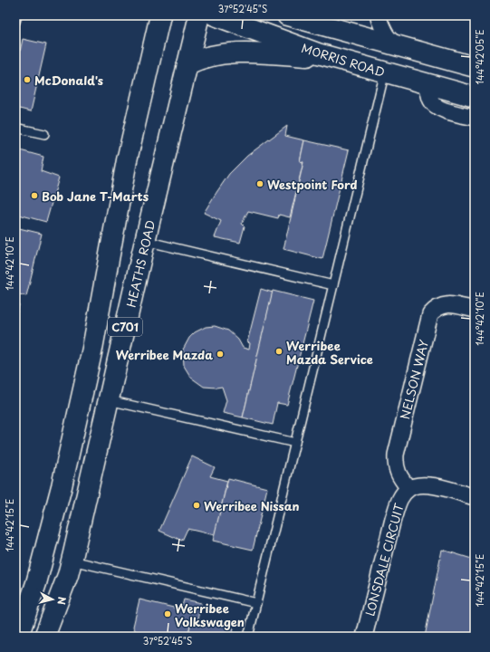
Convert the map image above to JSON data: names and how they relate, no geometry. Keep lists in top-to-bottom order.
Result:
{
  "streets": {
    "main road": ["MORRIS ROAD", "HEATHS ROAD", "C701"],
    "street": ["NELSON WAY", "LONSDALE CIRCUIT"]
  },
  "crossings": [
    ["NELSON WAY", "LONSDALE CIRCUIT"]
  ],
  "places": [
    "McDonald's",
    "Westpoint Ford",
    "Bob Jane T-Marts",
    "Werribee Mazda Service",
    "Werribee Mazda",
    "Werribee Nissan",
    "Werribee Volkswagen"
  ],
  "north": "right",
  "coordinates": [
    "37°52'45\"S",
    "144°42'05\"E",
    "144°42'10\"E",
    "144°42'15\"E"
  ]
}
